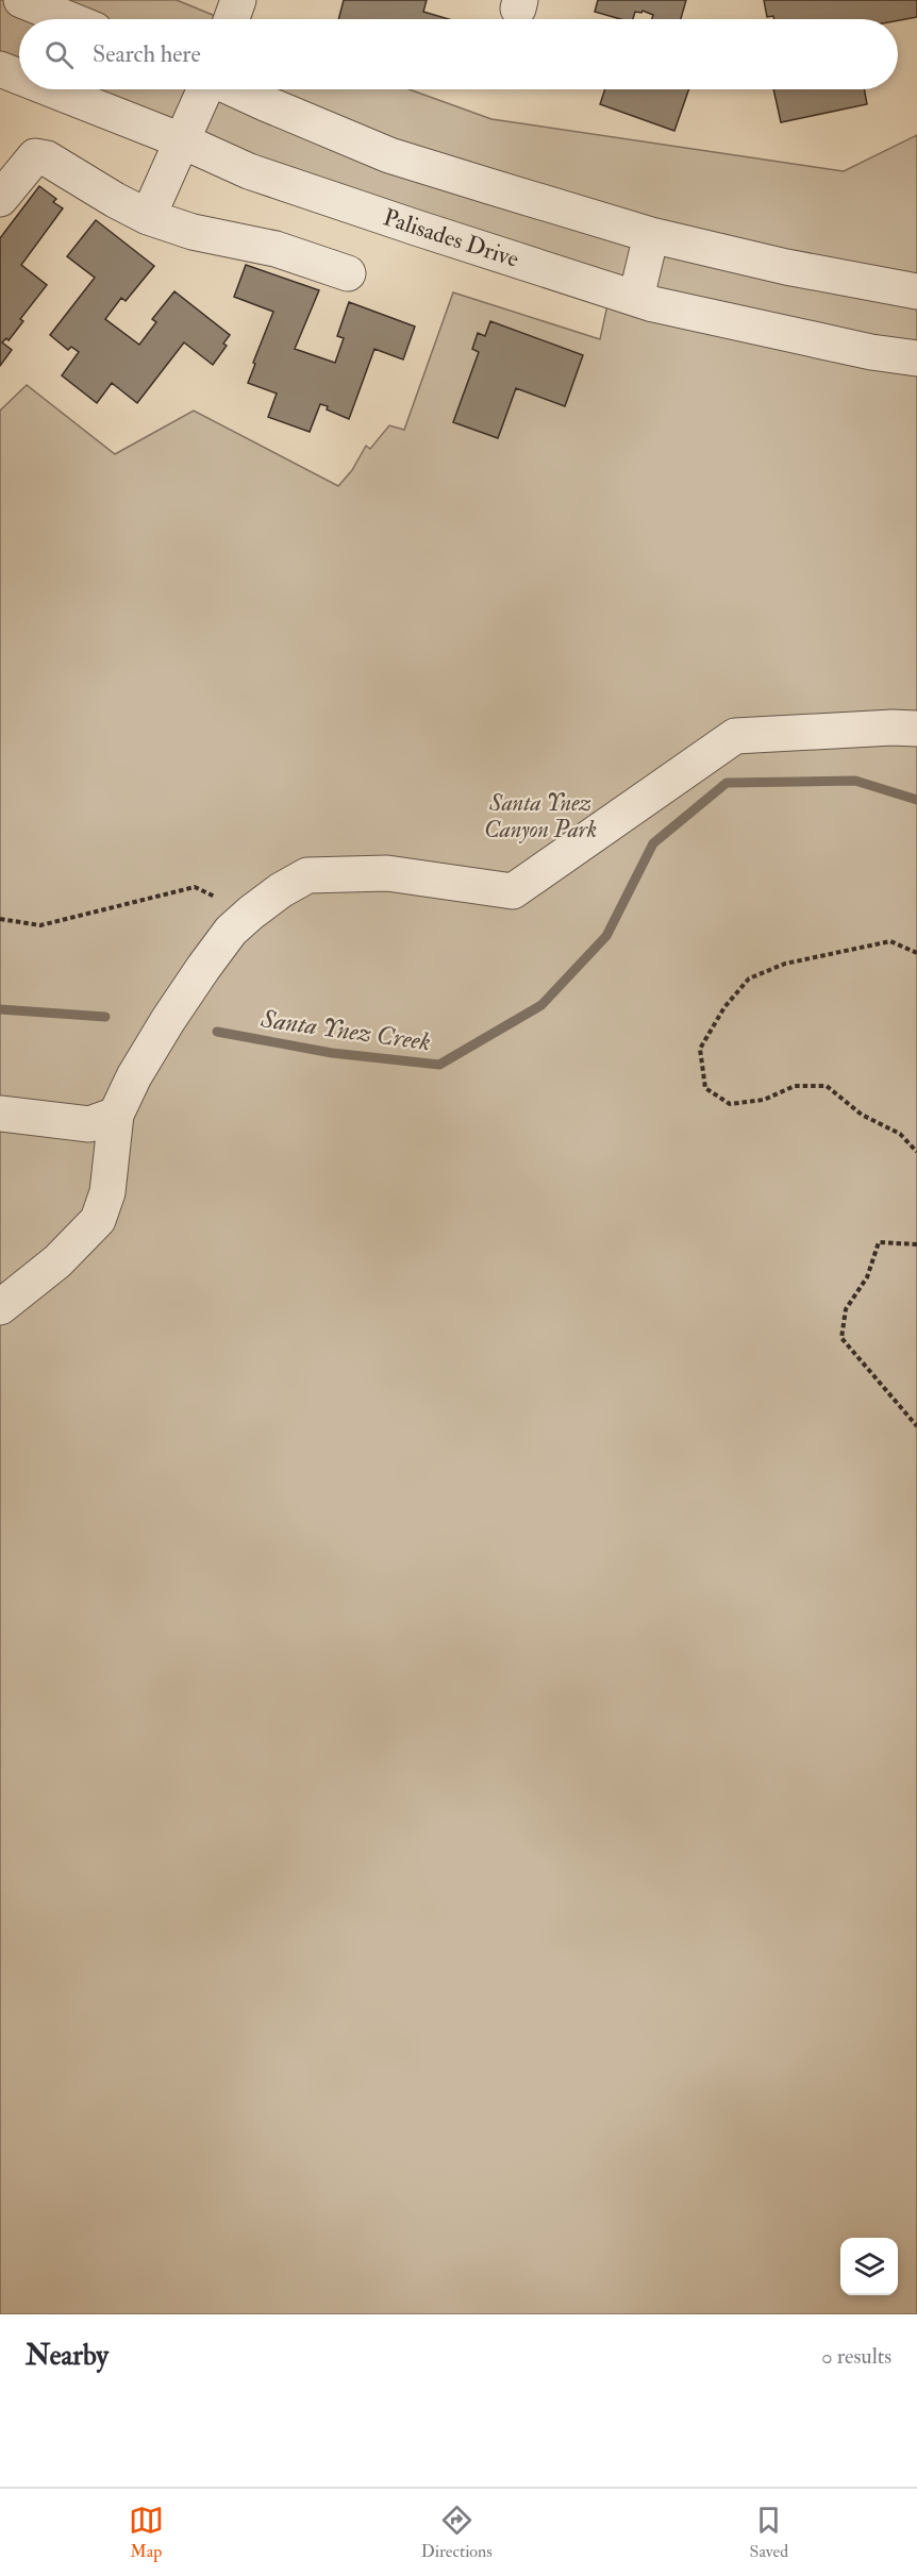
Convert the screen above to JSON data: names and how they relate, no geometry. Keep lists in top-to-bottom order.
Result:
{
  "streets": {
    "street": ["Palisades Drive"]
  },
  "water": ["Santa Ynez Creek"],
  "parks": ["Santa Ynez Canyon Park"],
  "page": {
    "search": "Search here",
    "heading": ["Nearby", "0 results"],
    "nav": ["Map", "Directions", "Saved"]
  }
}
